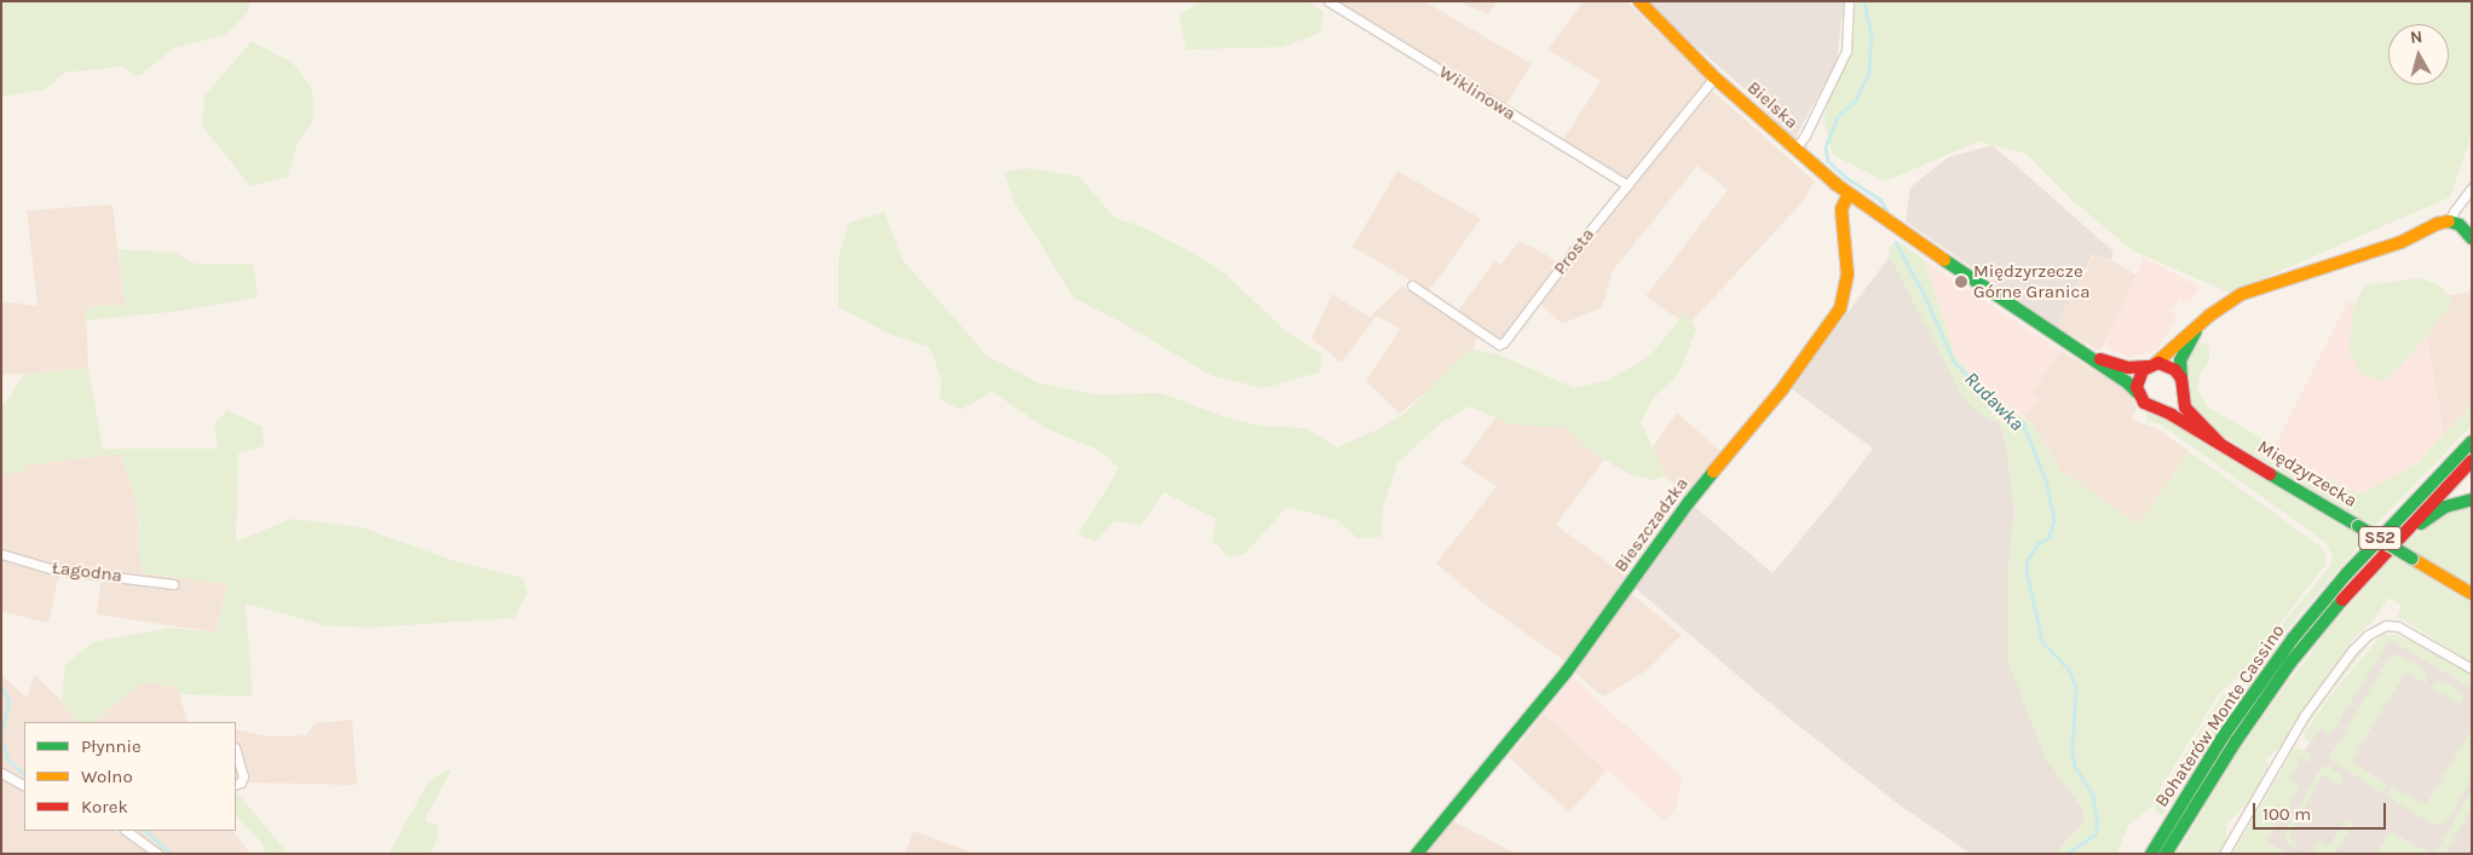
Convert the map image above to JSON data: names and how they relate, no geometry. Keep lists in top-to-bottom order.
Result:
{
  "streets": {
    "main road": [
      "Bielska",
      "Międzyrzecka",
      "Bieszczadzka",
      "S52",
      "Bohaterów Monte Cassino"
    ],
    "street": ["Wiklinowa", "Prosta", "Łagodna"]
  },
  "crossings": [
    ["Wiklinowa", "Prosta"],
    ["Bielska", "Prosta"],
    ["Bielska", "Bieszczadzka"]
  ],
  "water": ["Rudawka"],
  "places": ["Międzyrzecze Górne Granica"],
  "legend": ["Płynnie", "Wolno", "Korek"],
  "scale_bar": "100 m",
  "north": "top"
}
